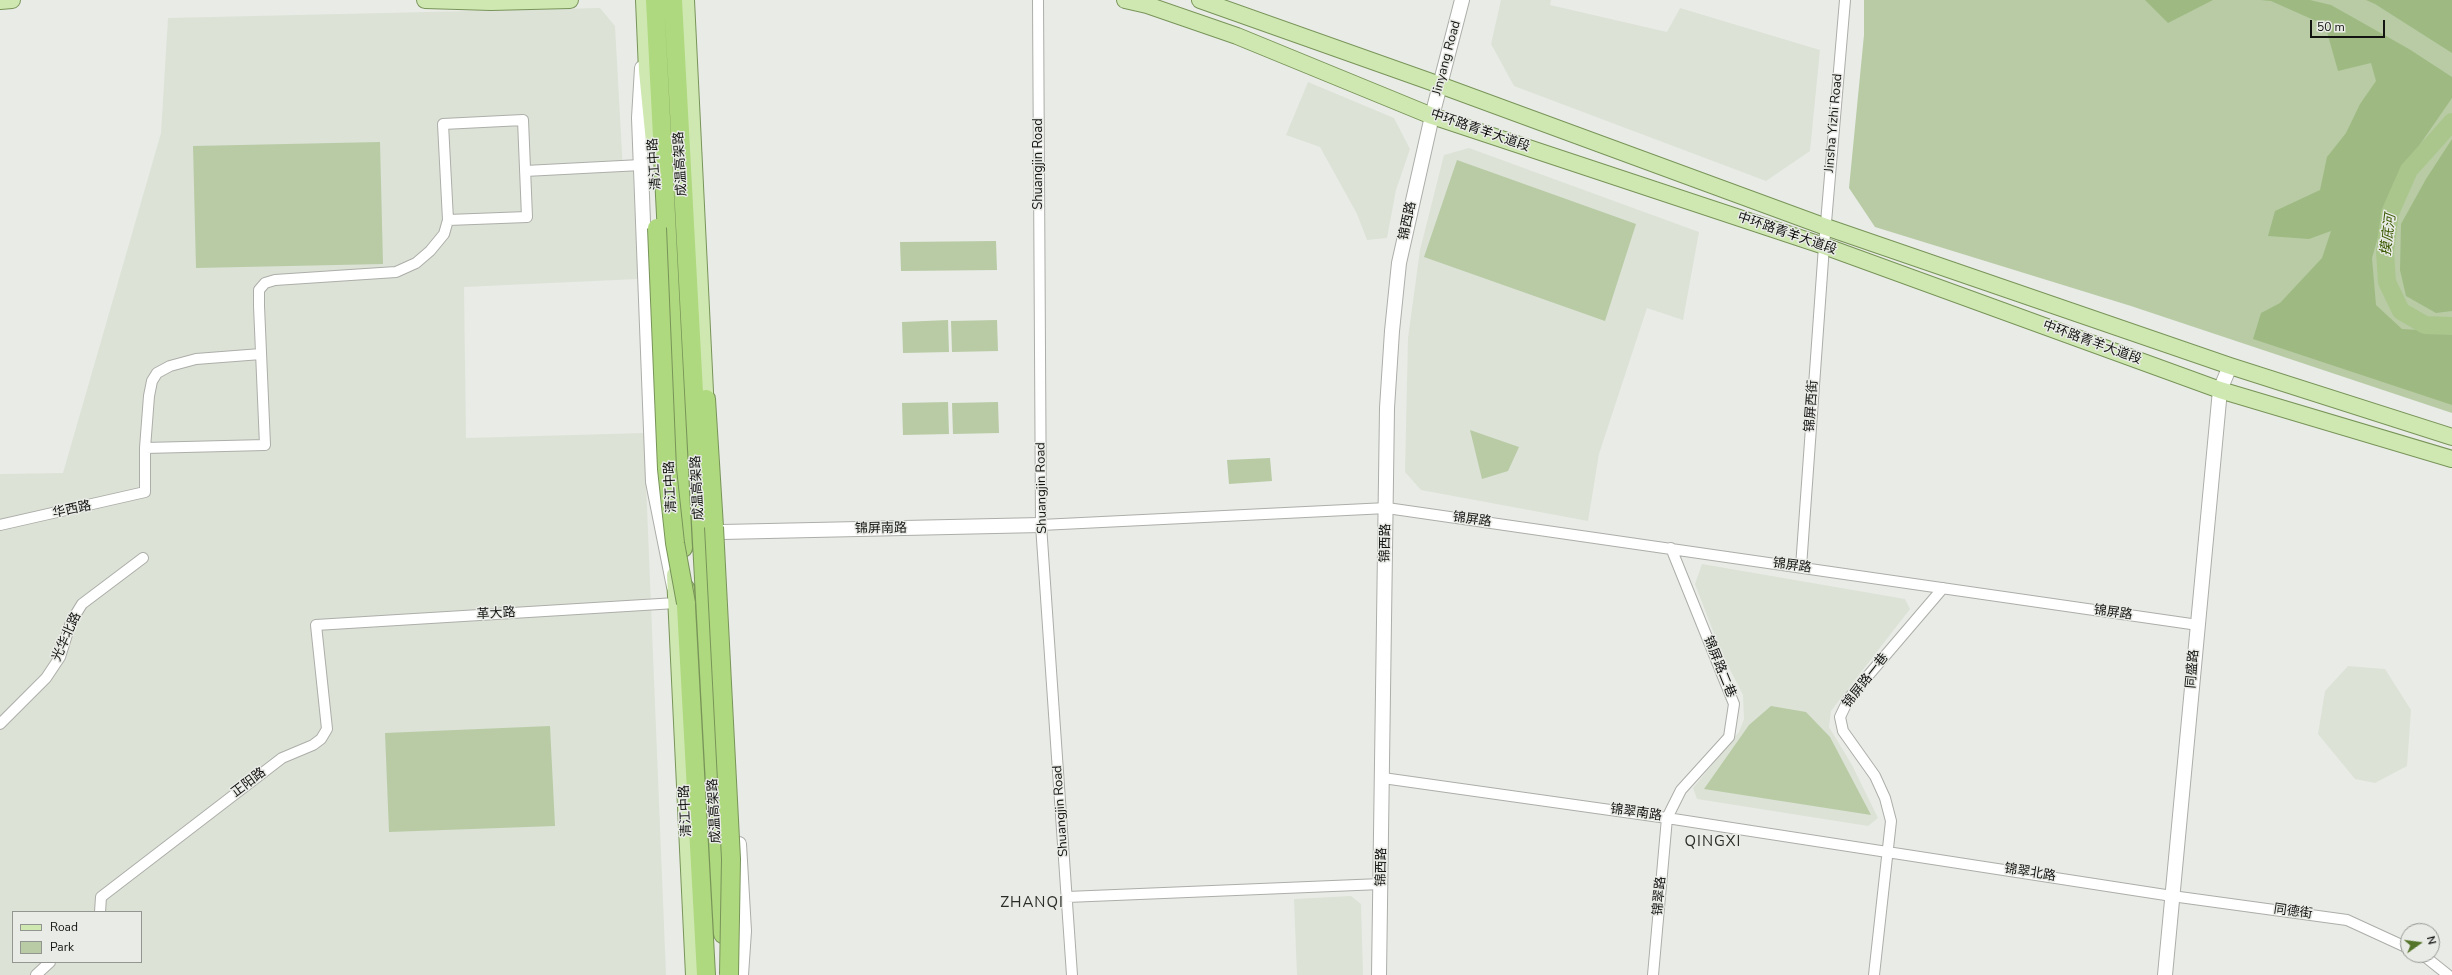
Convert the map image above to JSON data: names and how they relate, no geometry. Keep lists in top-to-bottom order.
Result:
{
  "streets": {
    "highway": ["成温高架路"],
    "main road": ["中环路青羊大道段", "清江中路"],
    "street": [
      "Jinyang Road",
      "Jinsha Yizhi Road",
      "Shuangjin Road",
      "锦西路",
      "锦屏西街",
      "华西路",
      "锦屏路",
      "锦屏南路",
      "革大路",
      "光华北路",
      "锦屏路二巷",
      "同盛路",
      "锦屏路一巷",
      "正阳路",
      "锦翠南路",
      "锦翠北路",
      "锦翠路",
      "同德街"
    ]
  },
  "crossings": [
    ["Jinyang Road", "中环路青羊大道段"],
    ["Jinyang Road", "锦西路"],
    ["Jinsha Yizhi Road", "中环路青羊大道段"],
    ["Jinsha Yizhi Road", "锦屏西街"],
    ["中环路青羊大道段", "锦西路"],
    ["中环路青羊大道段", "锦屏西街"],
    ["中环路青羊大道段", "同盛路"],
    ["清江中路", "成温高架路"],
    ["清江中路", "革大路"],
    ["成温高架路", "革大路"],
    ["Shuangjin Road", "锦屏路"],
    ["Shuangjin Road", "锦屏南路"],
    ["锦西路", "锦屏路"],
    ["锦西路", "锦翠南路"],
    ["锦屏西街", "锦屏路"],
    ["锦屏路", "锦屏南路"],
    ["锦屏路", "锦屏路二巷"],
    ["锦屏路", "同盛路"],
    ["锦屏路", "锦屏路一巷"],
    ["革大路", "正阳路"],
    ["锦屏路二巷", "锦翠南路"],
    ["锦屏路二巷", "锦翠路"],
    ["同盛路", "锦翠北路"],
    ["同盛路", "同德街"],
    ["锦屏路一巷", "锦翠南路"],
    ["锦屏路一巷", "锦翠北路"],
    ["锦翠南路", "锦翠北路"],
    ["锦翠南路", "锦翠路"],
    ["锦翠北路", "同德街"]
  ],
  "districts": ["QINGXI", "ZHANQI"],
  "water": ["摸底河"],
  "legend": ["Road", "Park"],
  "scale_bar": "50 m",
  "north": "right"
}
